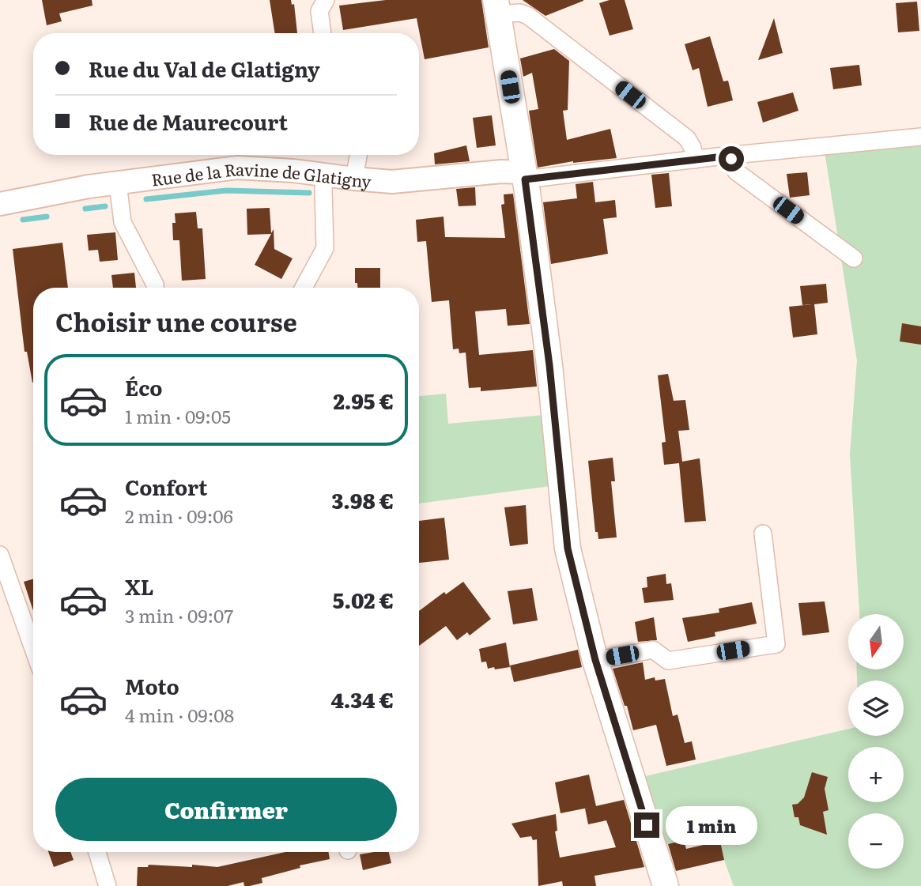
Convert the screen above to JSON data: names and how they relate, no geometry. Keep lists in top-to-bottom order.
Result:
{
  "streets": {
    "street": ["Rue de la Ravine de Glatigny"]
  },
  "north": "bottom",
  "page": {
    "banner": ["Rue du Val de Glatigny", "Rue de Maurecourt"],
    "heading": "Choisir une course",
    "list": [
      {
        "name": "Éco",
        "note": "1 min · 09:05",
        "value": "2.95 €"
      },
      {
        "name": "Confort",
        "note": "2 min · 09:06",
        "value": "3.98 €"
      },
      {
        "name": "XL",
        "note": "3 min · 09:07",
        "value": "5.02 €"
      },
      {
        "name": "Moto",
        "note": "4 min · 09:08",
        "value": "4.34 €"
      }
    ],
    "map_buttons": ["+", "−"],
    "buttons": "Confirmer",
    "bubble": "1 min"
  }
}
